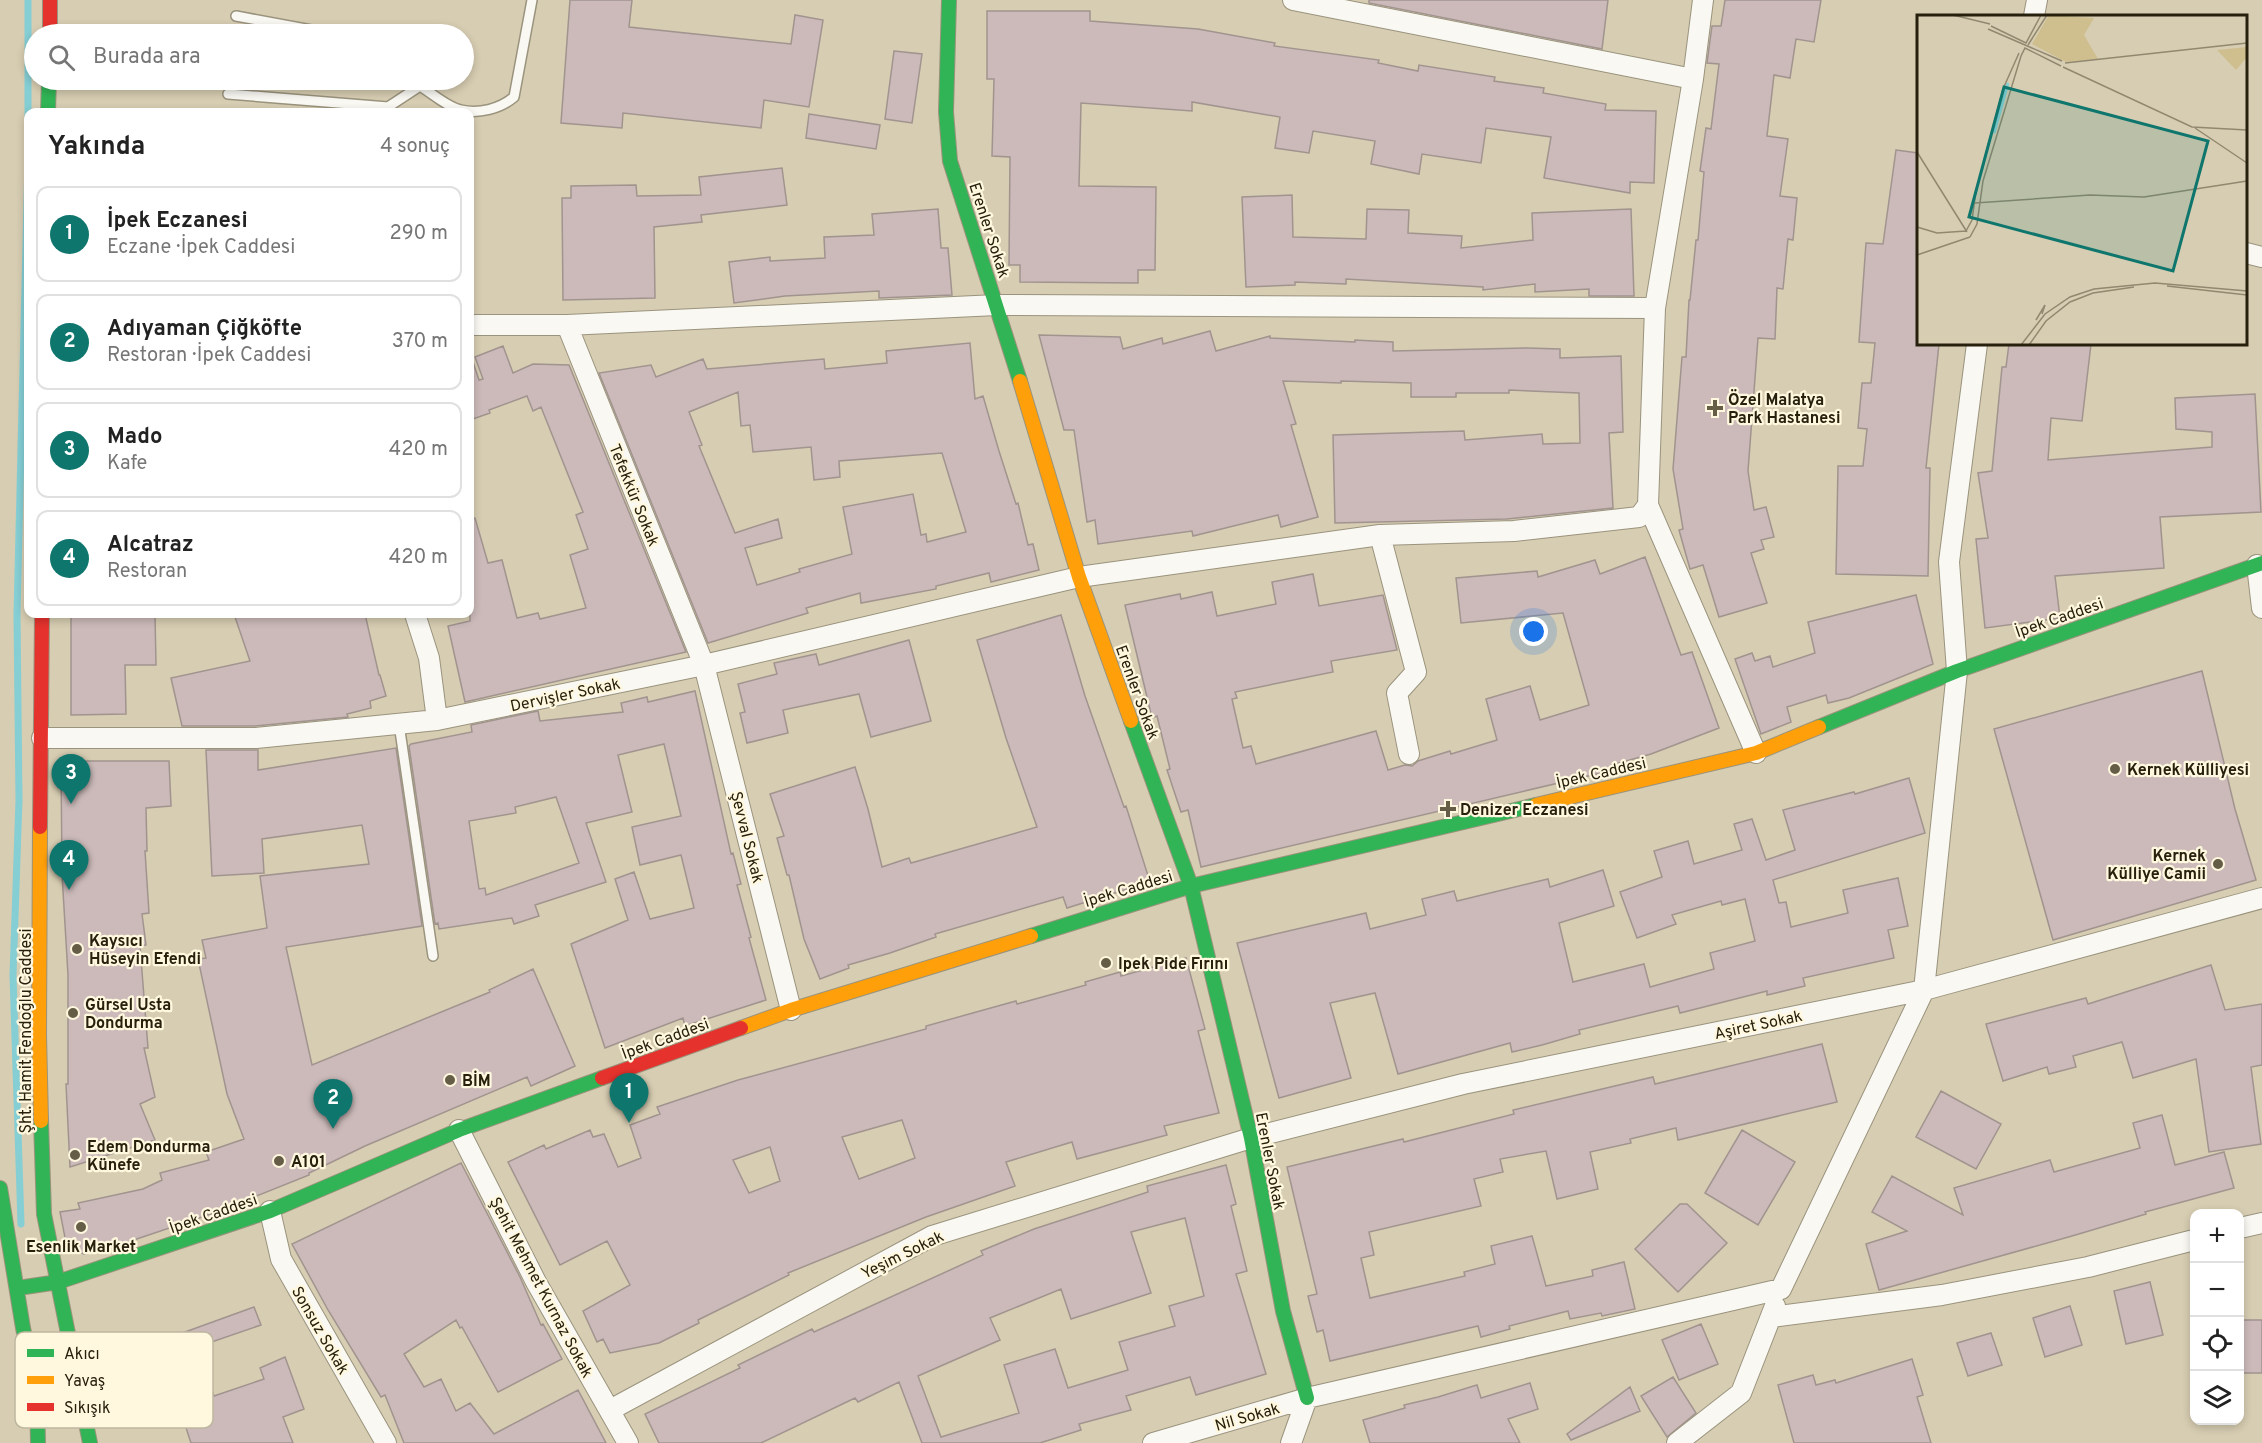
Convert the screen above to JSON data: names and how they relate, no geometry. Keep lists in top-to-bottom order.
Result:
{
  "streets": {
    "main road": ["Erenler Sokak", "İpek Caddesi", "Şht. Hamit Fendoğlu Caddesi"],
    "street": [
      "Tefekkür Sokak",
      "Dervişler Sokak",
      "Şevval Sokak",
      "Aşiret Sokak",
      "Yeşim Sokak",
      "Şehit Mehmet Kurnaz Sokak",
      "Sonsuz Sokak",
      "Nil Sokak"
    ]
  },
  "crossings": [
    ["Erenler Sokak", "İpek Caddesi"],
    ["Erenler Sokak", "Dervişler Sokak"],
    ["Erenler Sokak", "Aşiret Sokak"],
    ["Erenler Sokak", "Yeşim Sokak"],
    ["Erenler Sokak", "Nil Sokak"],
    ["Tefekkür Sokak", "Dervişler Sokak"],
    ["Tefekkür Sokak", "Şevval Sokak"],
    ["İpek Caddesi", "Şevval Sokak"],
    ["İpek Caddesi", "Şht. Hamit Fendoğlu Caddesi"],
    ["İpek Caddesi", "Şehit Mehmet Kurnaz Sokak"],
    ["İpek Caddesi", "Sonsuz Sokak"],
    ["Dervişler Sokak", "Şevval Sokak"],
    ["Dervişler Sokak", "Şht. Hamit Fendoğlu Caddesi"],
    ["Aşiret Sokak", "Yeşim Sokak"],
    ["Yeşim Sokak", "Şehit Mehmet Kurnaz Sokak"]
  ],
  "places": {
    "health": ["Özel Malatya Park Hastanesi", "Denizer Eczanesi"],
    "other": [
      "Kernek Külliyesi",
      "Kernek Külliye Camii",
      "Kaysıcı Hüseyin Efendi",
      "Ipek Pide Fırını",
      "Gürsel Usta Dondurma",
      "BİM",
      "Edem Dondurma Künefe",
      "A101",
      "Esenlik Market"
    ]
  },
  "legend": ["Akıcı", "Yavaş", "Sıkışık"],
  "page": {
    "search": "Burada ara",
    "heading": ["Yakında", "4 sonuç"],
    "list": [
      {
        "mark": "1",
        "name": "İpek Eczanesi",
        "note": "Eczane · İpek Caddesi",
        "value": "290 m"
      },
      {
        "mark": "2",
        "name": "Adıyaman Çiğköfte",
        "note": "Restoran · İpek Caddesi",
        "value": "370 m"
      },
      {
        "mark": "3",
        "name": "Mado",
        "note": "Kafe",
        "value": "420 m"
      },
      {
        "mark": "4",
        "name": "Alcatraz",
        "note": "Restoran",
        "value": "420 m"
      }
    ],
    "pins": [
      "3",
      "4",
      "1",
      "2"
    ],
    "map_buttons": ["+", "−"]
  }
}
